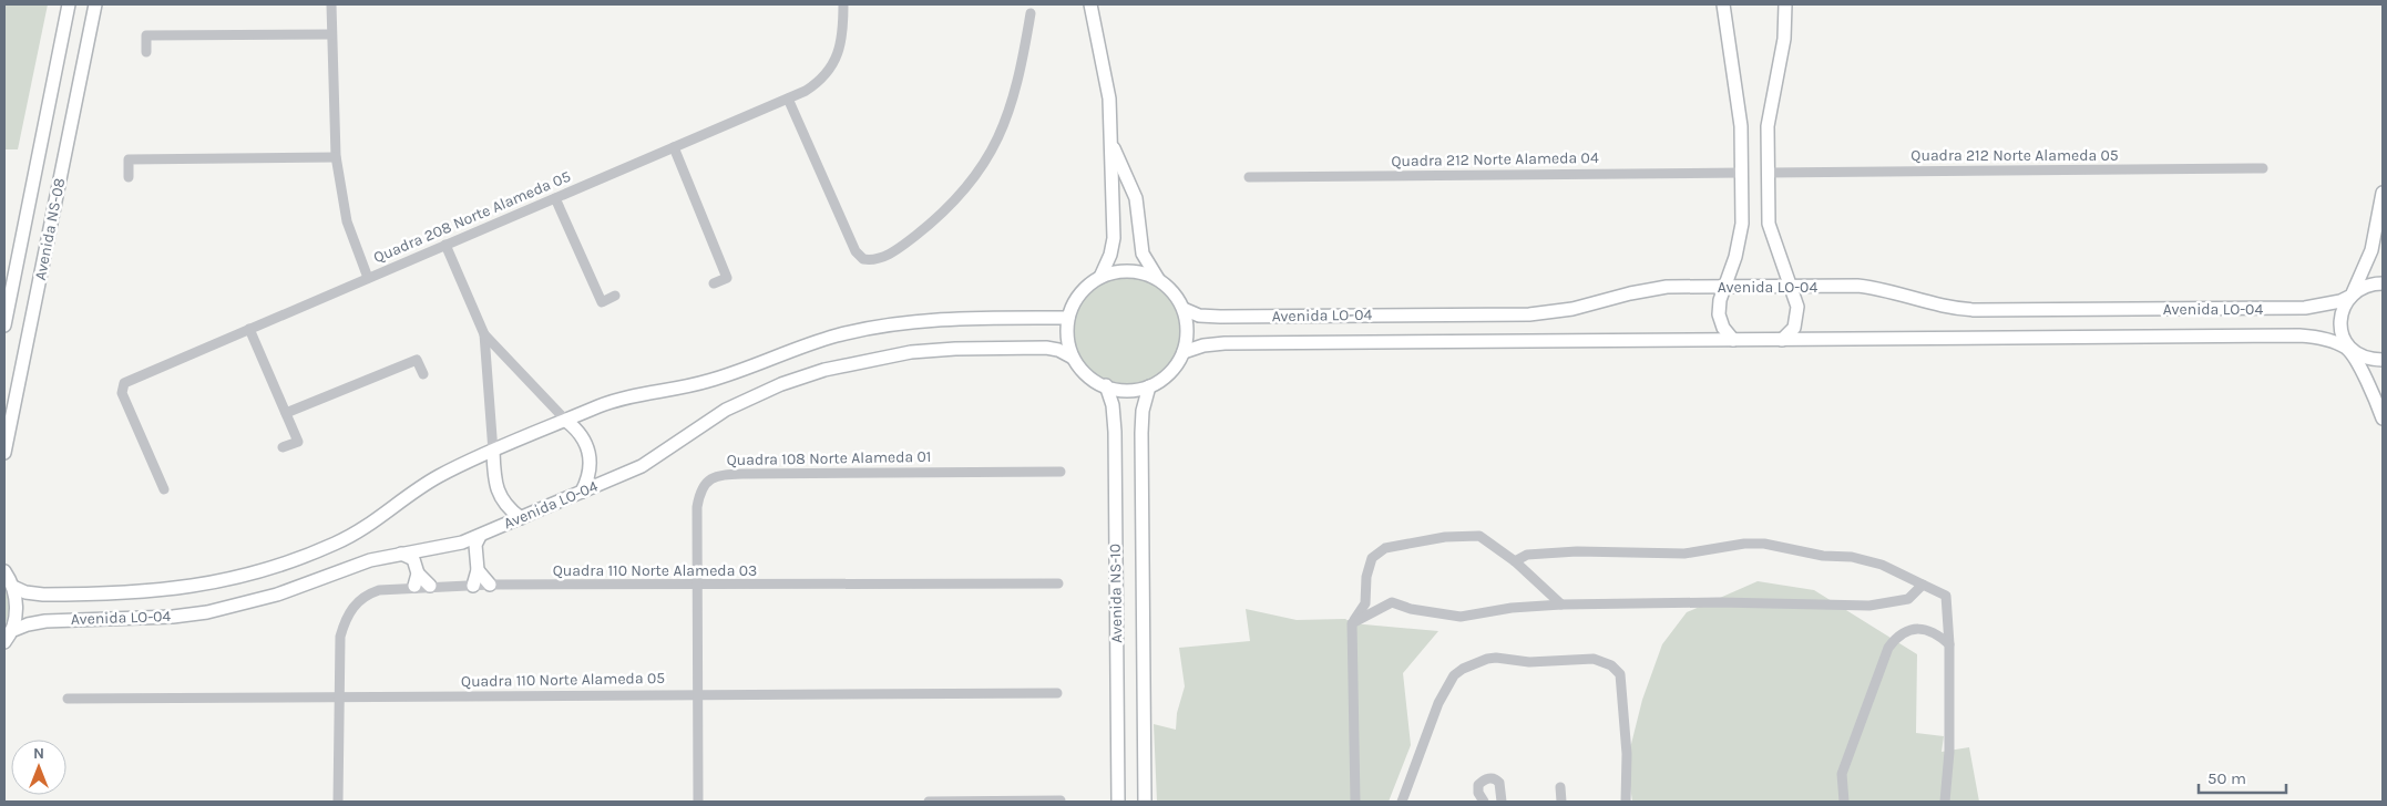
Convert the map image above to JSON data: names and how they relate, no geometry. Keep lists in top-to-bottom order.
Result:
{
  "streets": {
    "street": [
      "Quadra 212 Norte Alameda 05",
      "Quadra 212 Norte Alameda 04",
      "Quadra 208 Norte Alameda 05",
      "Avenida NS-08",
      "Avenida LO-04",
      "Quadra 108 Norte Alameda 01",
      "Quadra 110 Norte Alameda 03",
      "Avenida NS-10",
      "Quadra 110 Norte Alameda 05"
    ]
  },
  "crossings": [
    ["Avenida LO-04", "Avenida NS-10"],
    ["Quadra 108 Norte Alameda 01", "Quadra 110 Norte Alameda 03"],
    ["Quadra 108 Norte Alameda 01", "Quadra 110 Norte Alameda 05"]
  ],
  "scale_bar": "50 m",
  "north": "top"
}
